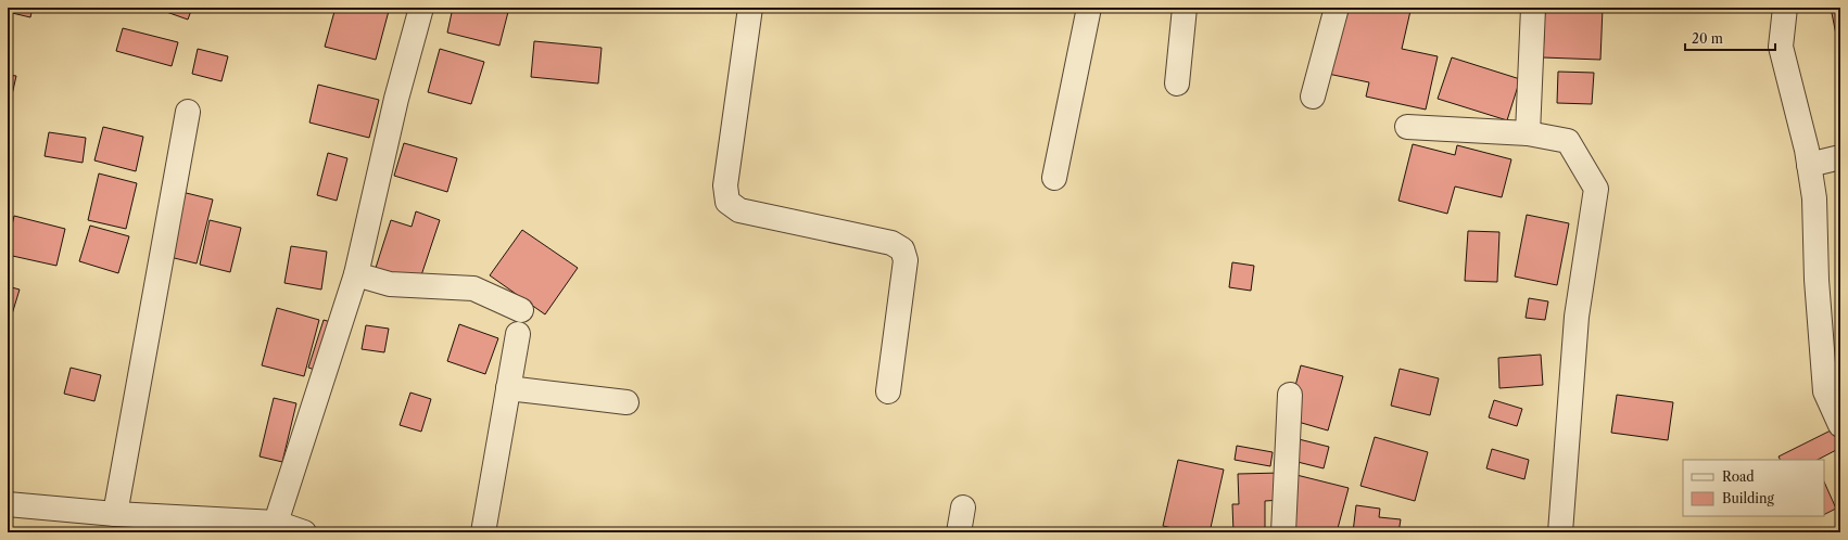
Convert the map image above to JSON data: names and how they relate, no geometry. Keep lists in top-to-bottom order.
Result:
{
  "legend": ["Road", "Building"],
  "scale_bar": "20 m"
}
